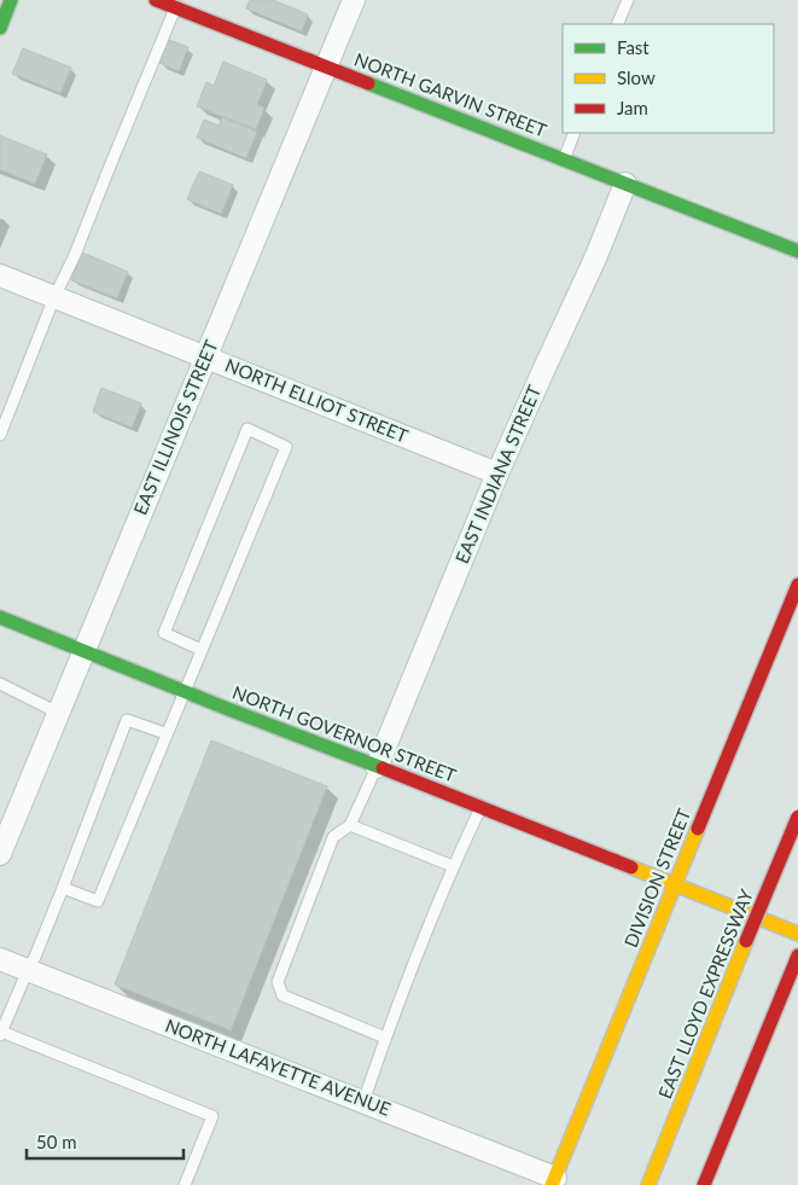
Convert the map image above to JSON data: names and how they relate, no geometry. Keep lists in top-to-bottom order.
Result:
{
  "streets": {
    "main road": [
      "NORTH GARVIN STREET",
      "NORTH GOVERNOR STREET",
      "DIVISION STREET",
      "EAST LLOYD EXPRESSWAY"
    ],
    "street": [
      "NORTH ELLIOT STREET",
      "EAST ILLINOIS STREET",
      "EAST INDIANA STREET",
      "NORTH LAFAYETTE AVENUE"
    ]
  },
  "crossings": [
    ["NORTH GARVIN STREET", "EAST ILLINOIS STREET"],
    ["NORTH GARVIN STREET", "EAST INDIANA STREET"],
    ["NORTH ELLIOT STREET", "EAST ILLINOIS STREET"],
    ["NORTH ELLIOT STREET", "EAST INDIANA STREET"],
    ["EAST ILLINOIS STREET", "NORTH GOVERNOR STREET"],
    ["EAST INDIANA STREET", "NORTH GOVERNOR STREET"],
    ["NORTH GOVERNOR STREET", "DIVISION STREET"],
    ["DIVISION STREET", "NORTH LAFAYETTE AVENUE"]
  ],
  "legend": ["Fast", "Slow", "Jam"],
  "scale_bar": "50 m"
}
